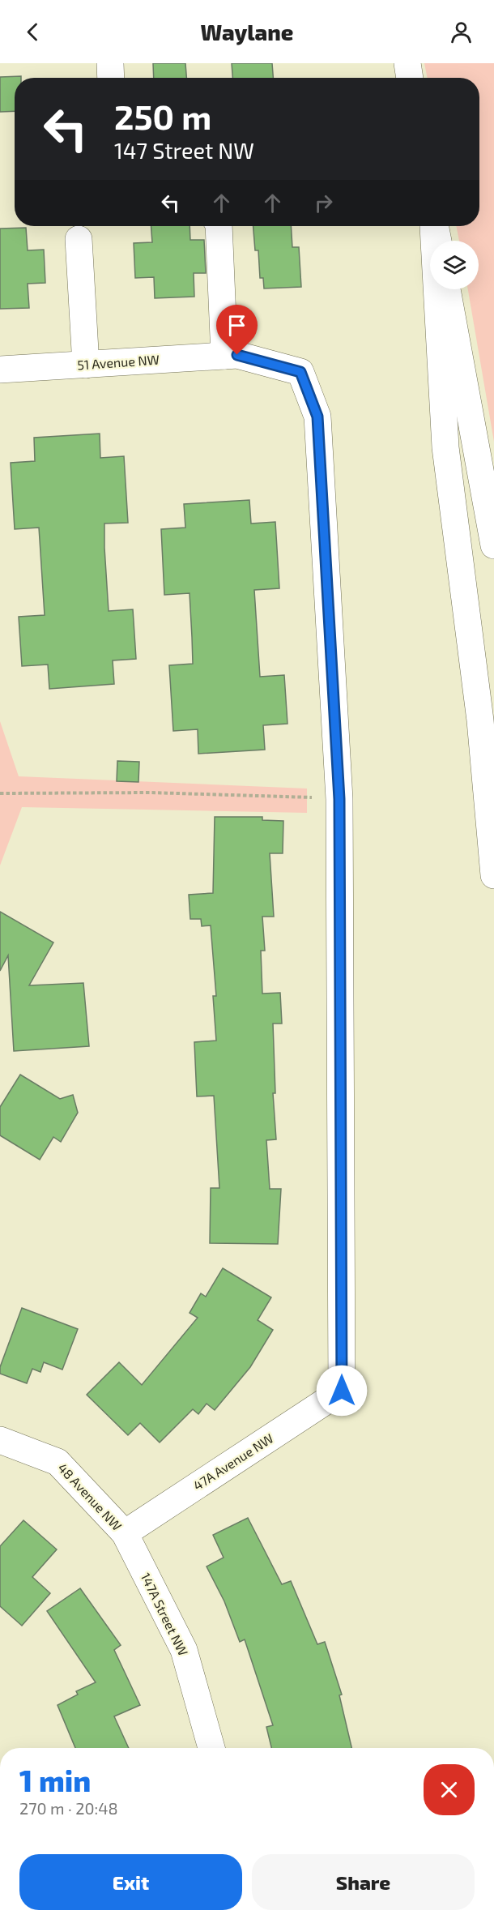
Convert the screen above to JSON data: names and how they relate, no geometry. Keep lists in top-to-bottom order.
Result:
{
  "streets": {
    "main road": [
      "51 Avenue NW",
      "47A Avenue NW",
      "48 Avenue NW",
      "147A Street NW"
    ]
  },
  "crossings": [
    ["51 Avenue NW", "47A Avenue NW"],
    ["47A Avenue NW", "48 Avenue NW"],
    ["47A Avenue NW", "147A Street NW"],
    ["48 Avenue NW", "147A Street NW"]
  ],
  "page": {
    "header": "Waylane",
    "turn": ["250 m", "147 Street NW"],
    "heading": ["1 min", "270 m · 20:48"],
    "buttons": ["Exit", "Share"]
  }
}
